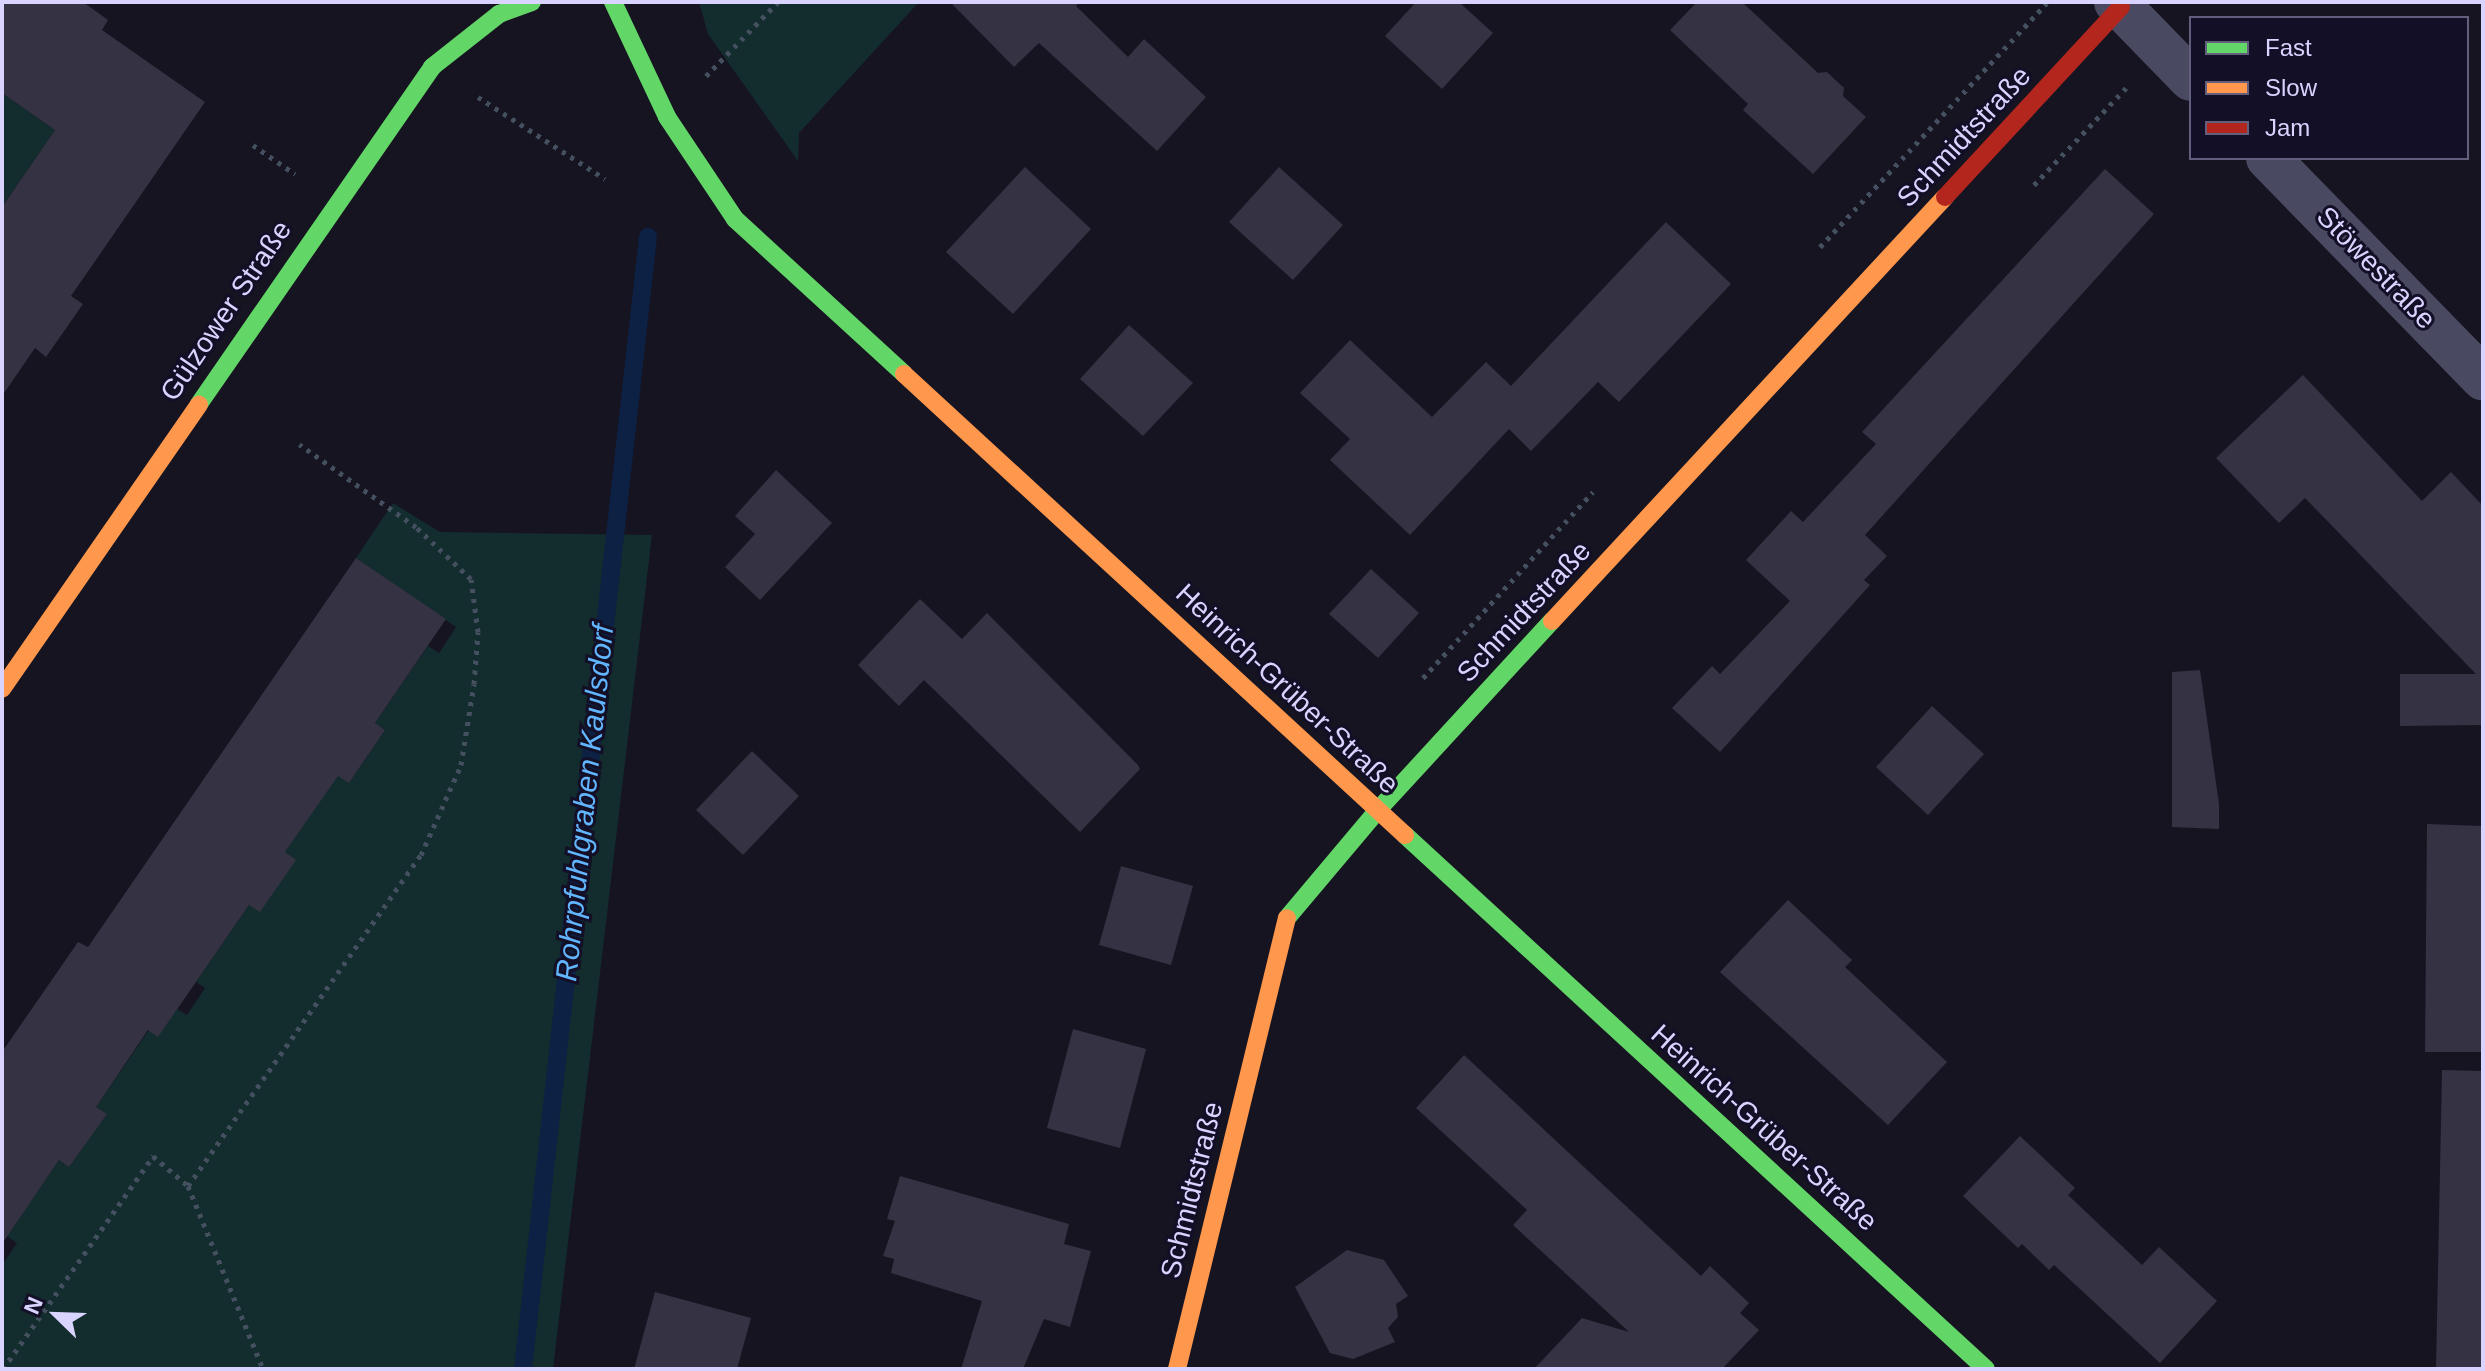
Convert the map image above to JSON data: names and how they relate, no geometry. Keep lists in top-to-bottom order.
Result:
{
  "streets": {
    "street": [
      "Schmidtstraße",
      "Stöwestraße",
      "Gülzower Straße",
      "Heinrich-Grüber-Straße"
    ]
  },
  "crossings": [
    ["Schmidtstraße", "Heinrich-Grüber-Straße"]
  ],
  "water": ["Rohrpfuhlgraben Kaulsdorf"],
  "legend": ["Fast", "Slow", "Jam"],
  "north": "top left"
}
